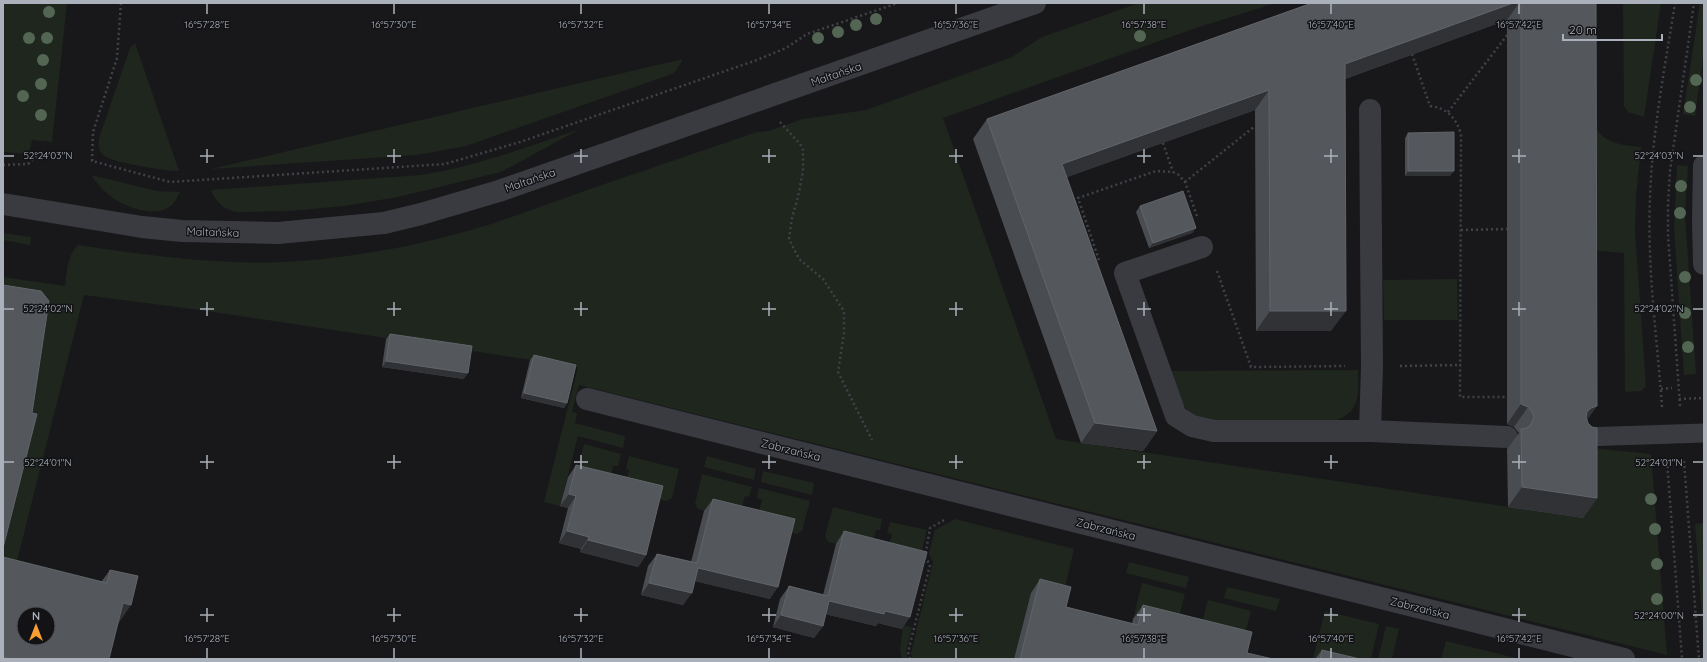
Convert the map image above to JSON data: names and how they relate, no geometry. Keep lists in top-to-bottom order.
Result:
{
  "streets": {
    "street": ["Maltańska", "Zabrzańska"]
  },
  "scale_bar": "20 m",
  "north": "top",
  "coordinates": [
    "16°57'28\"E",
    "16°57'30\"E",
    "16°57'32\"E",
    "16°57'34\"E",
    "16°57'36\"E",
    "16°57'38\"E",
    "16°57'40\"E",
    "16°57'42\"E",
    "52°24'03\"N",
    "52°24'02\"N",
    "52°24'01\"N",
    "52°24'00\"N"
  ]
}
